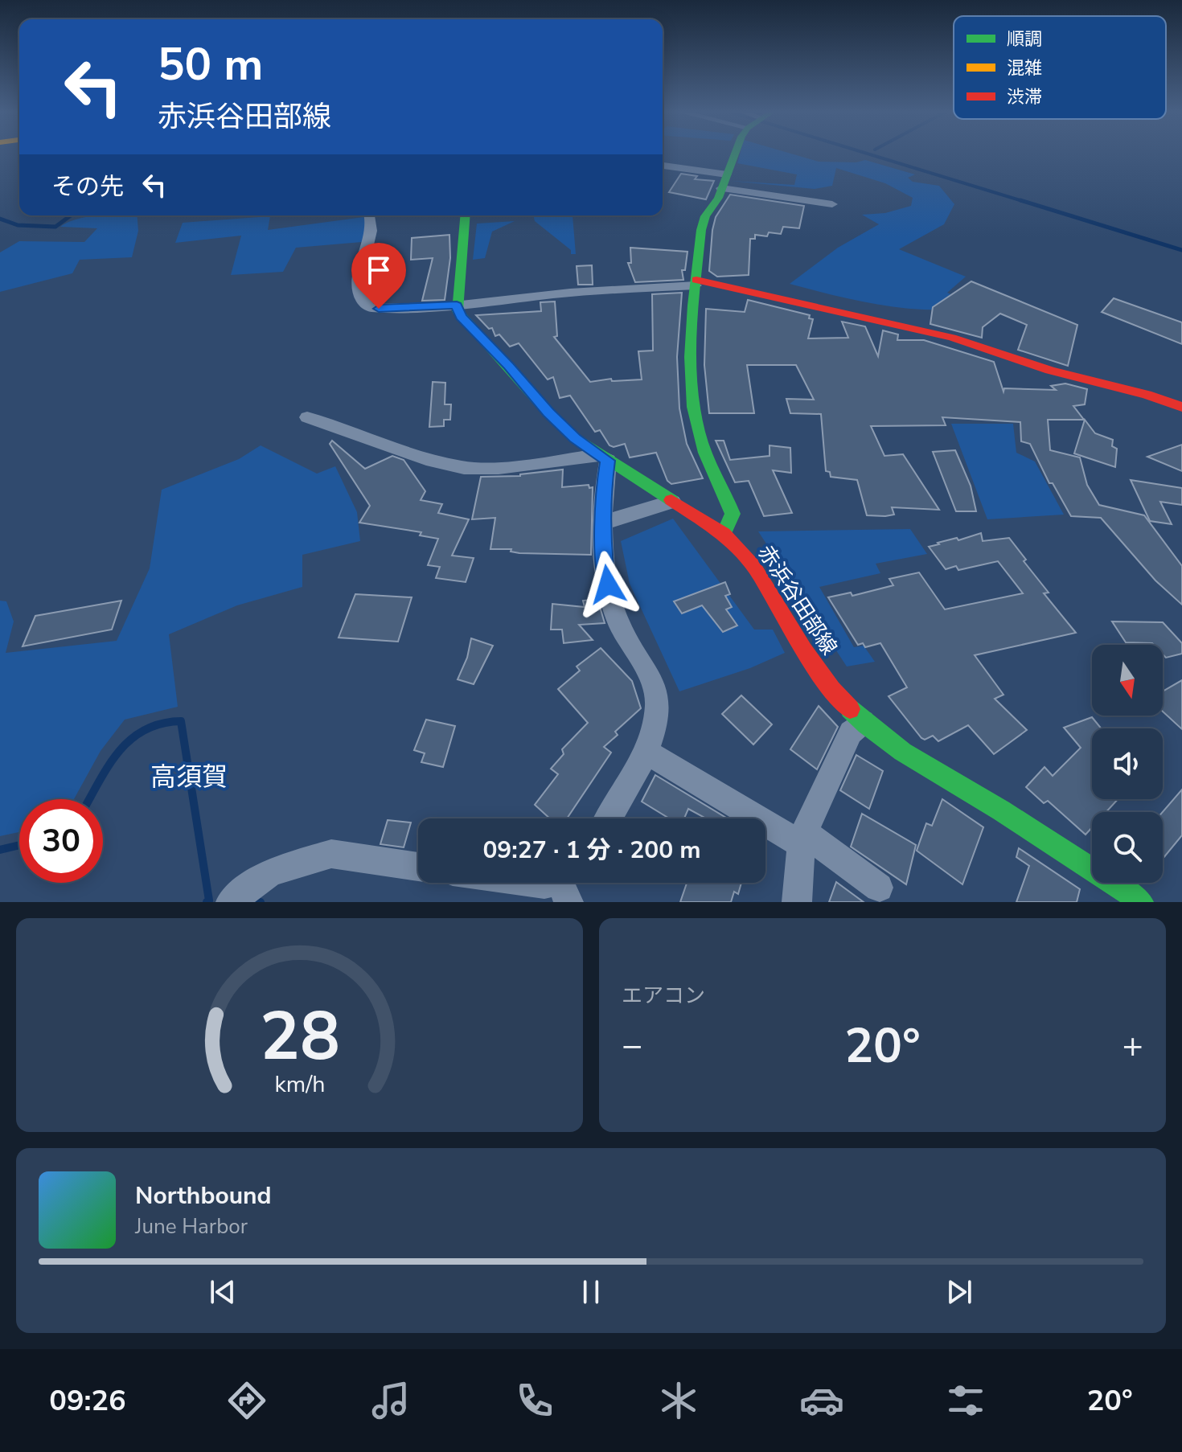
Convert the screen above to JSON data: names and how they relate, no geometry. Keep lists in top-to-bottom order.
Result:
{
  "streets": {
    "street": ["赤浜谷田部線"]
  },
  "districts": ["高須賀"],
  "legend": ["順調", "混雑", "渋滞"],
  "north": "bottom",
  "page": {
    "turn": ["50 m", "赤浜谷田部線"],
    "then": "その先",
    "limit": "30",
    "trip": "09:27 · 1 分 · 200 m",
    "tile": "エアコン",
    "heat": ["−", "20°", "+"],
    "song": ["Northbound", "June Harbor"],
    "tabs": ["09:26", "20°"],
    "gauge": ["28", "km/h"]
  }
}
